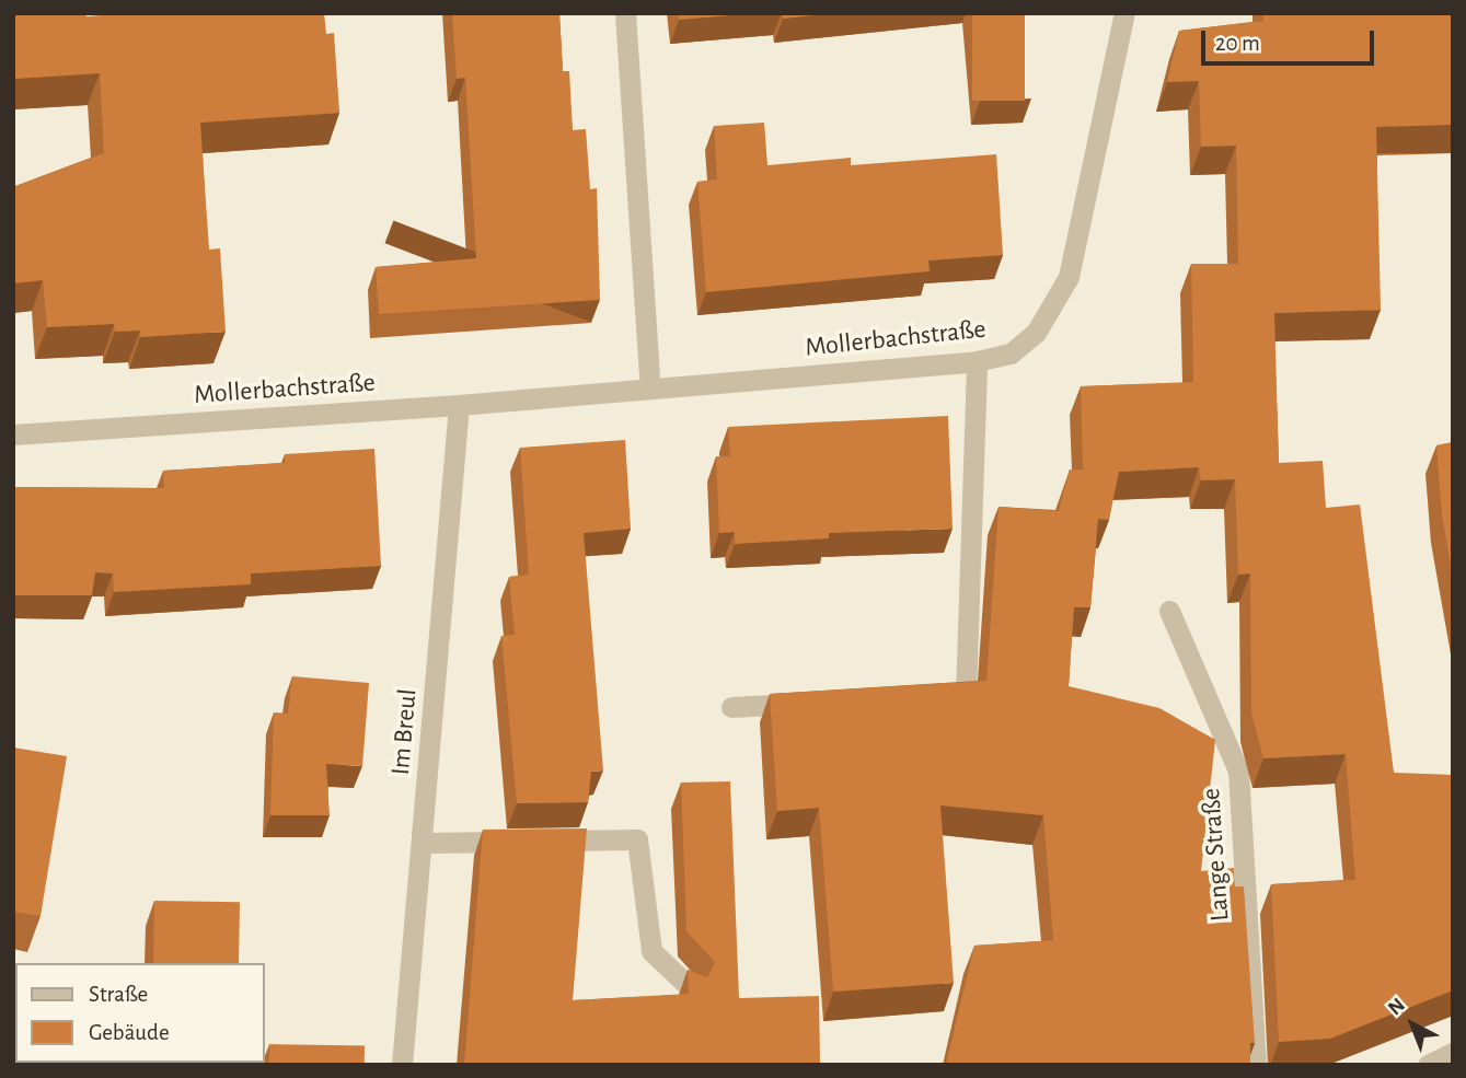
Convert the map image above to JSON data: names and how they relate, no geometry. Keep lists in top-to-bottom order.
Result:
{
  "streets": {
    "street": ["Mollerbachstraße", "Im Breul", "Lange Straße"]
  },
  "crossings": [
    ["Mollerbachstraße", "Im Breul"]
  ],
  "legend": ["Straße", "Gebäude"],
  "scale_bar": "20 m",
  "north": "top left"
}
